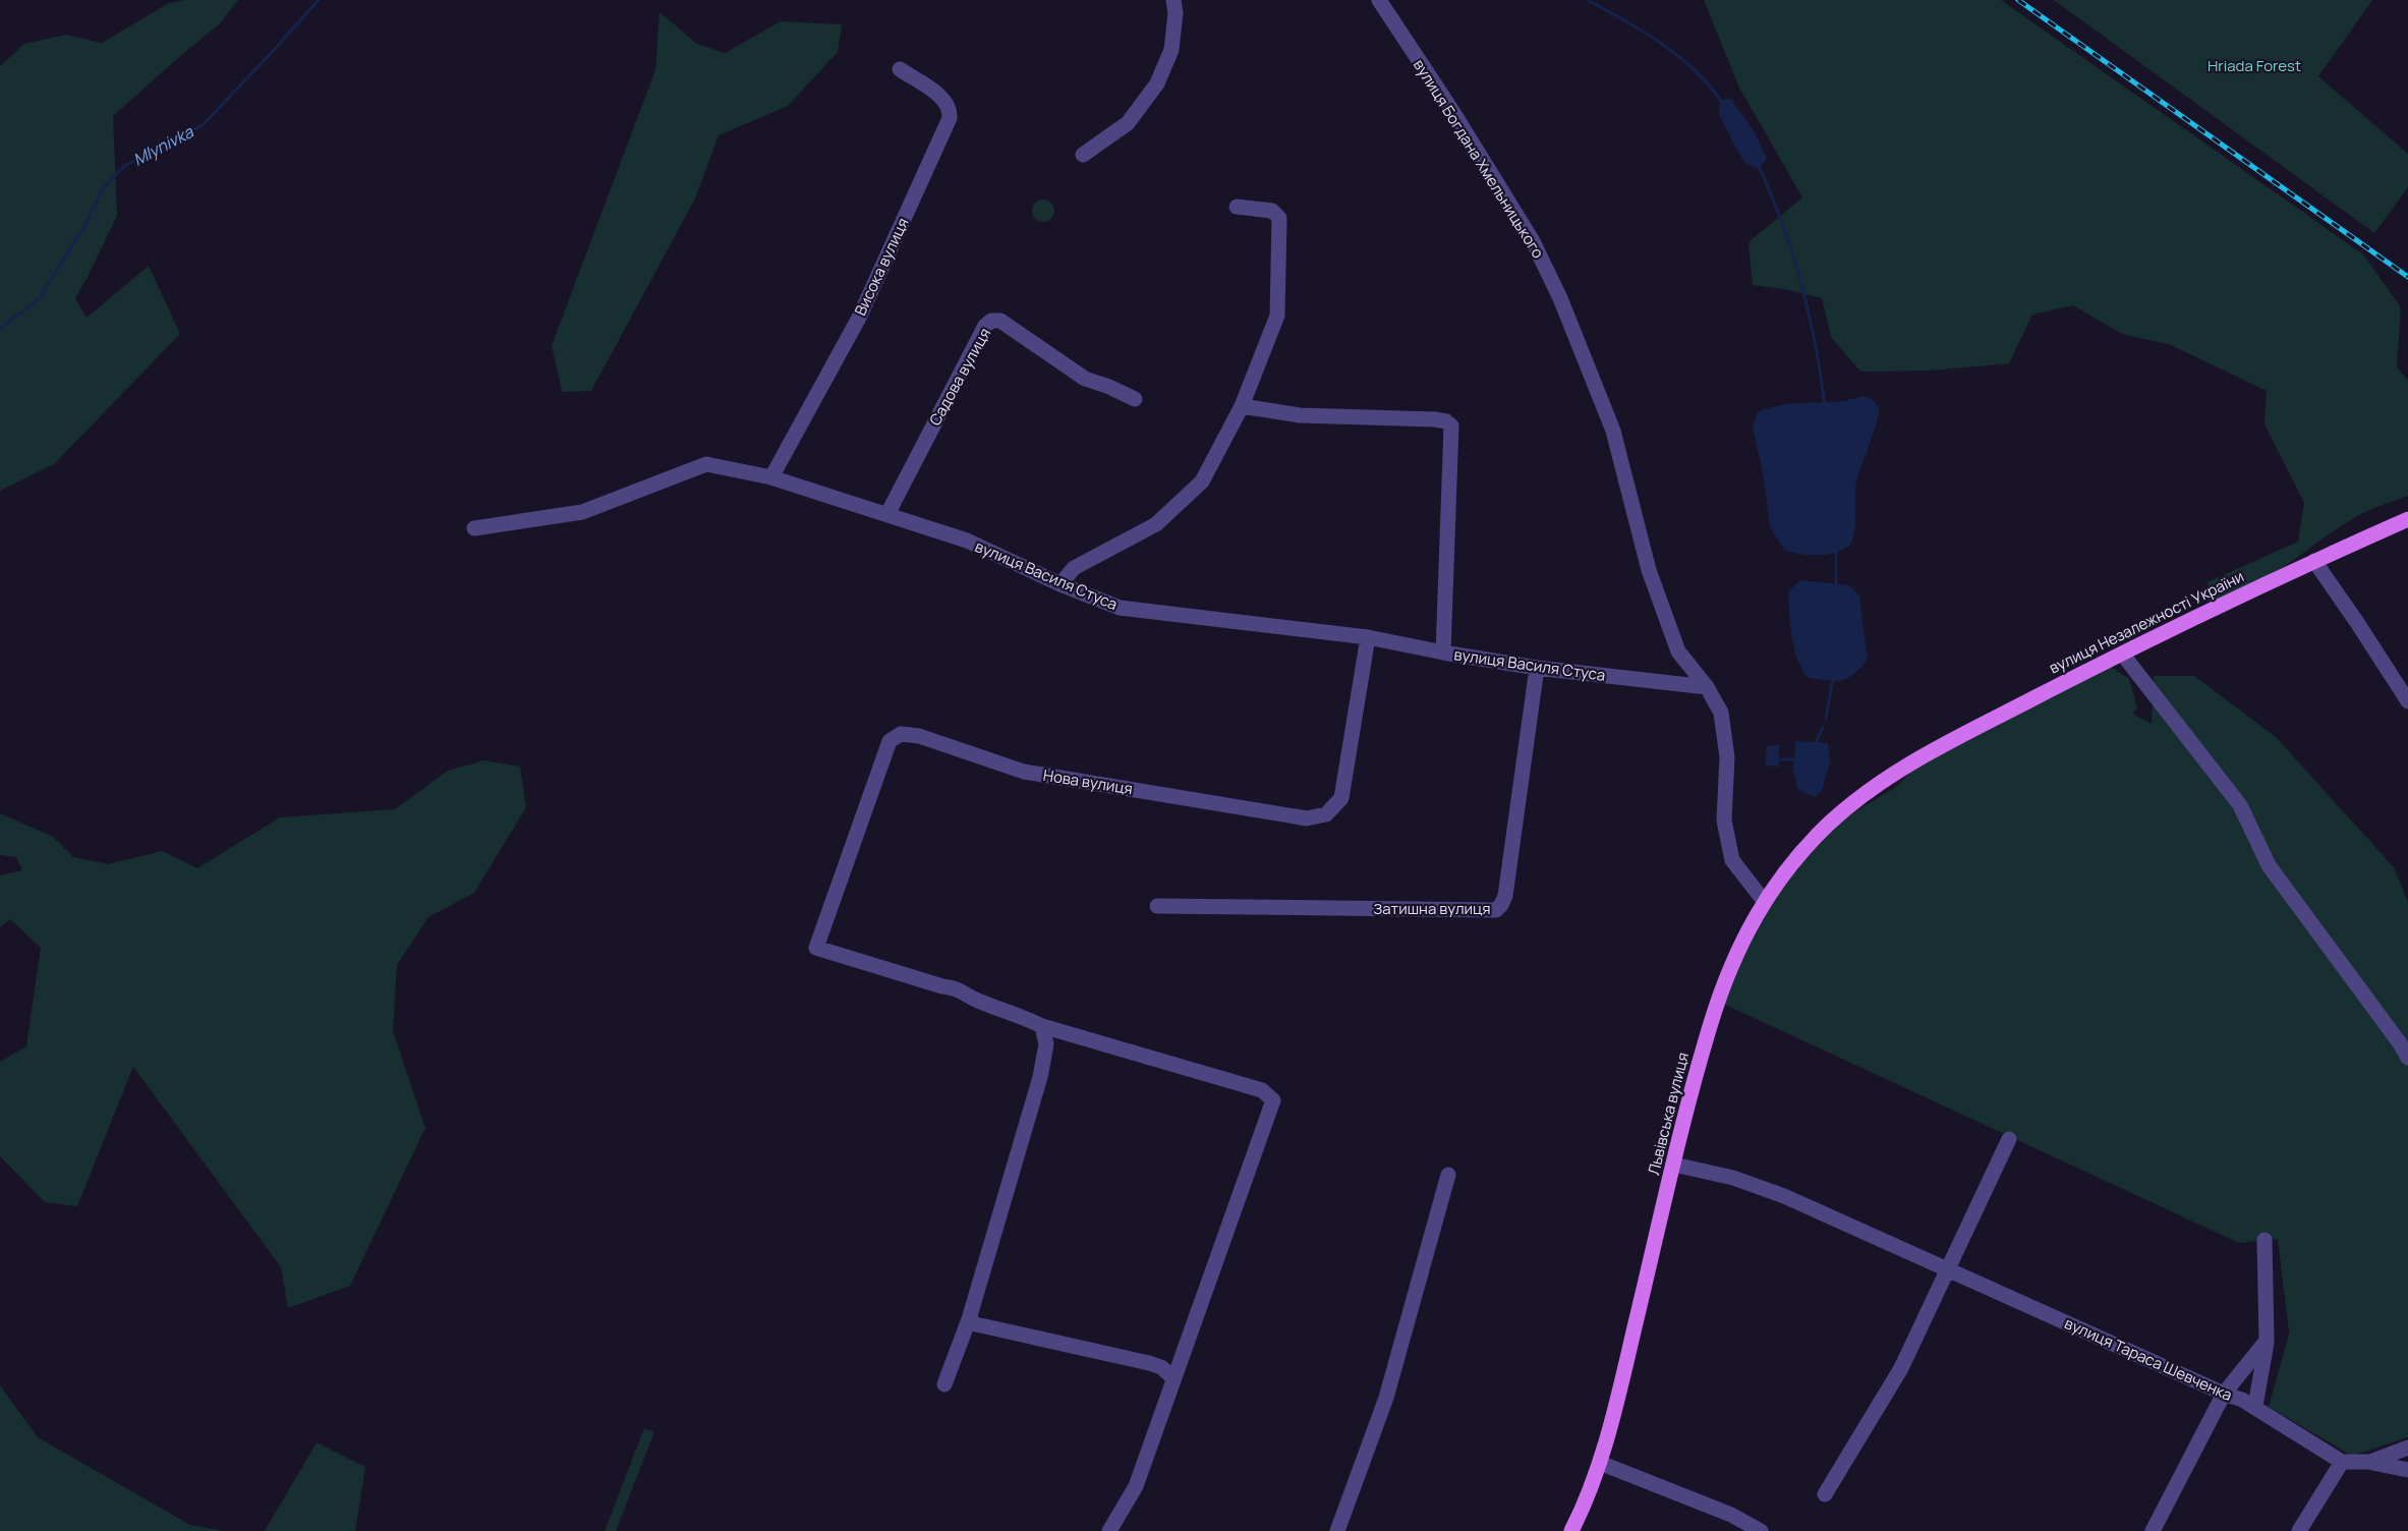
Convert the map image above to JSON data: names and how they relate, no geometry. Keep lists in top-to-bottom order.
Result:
{
  "streets": {
    "main road": ["вулиця Незалежності України", "Львівська вулиця"],
    "street": [
      "вулиця Богдана Хмельницького",
      "Висока вулиця",
      "Садова вулиця",
      "вулиця Василя Стуса",
      "Нова вулиця",
      "Затишна вулиця",
      "вулиця Тараса Шевченка"
    ]
  },
  "crossings": [
    ["вулиця Богдана Хмельницького", "вулиця Василя Стуса"],
    ["вулиця Богдана Хмельницького", "Львівська вулиця"],
    ["Висока вулиця", "вулиця Василя Стуса"],
    ["Садова вулиця", "вулиця Василя Стуса"],
    ["вулиця Василя Стуса", "Нова вулиця"],
    ["вулиця Василя Стуса", "Затишна вулиця"],
    ["вулиця Незалежності України", "Львівська вулиця"],
    ["Львівська вулиця", "вулиця Тараса Шевченка"]
  ],
  "water": ["Mlynivka"],
  "parks": ["Hriada Forest"]
}
